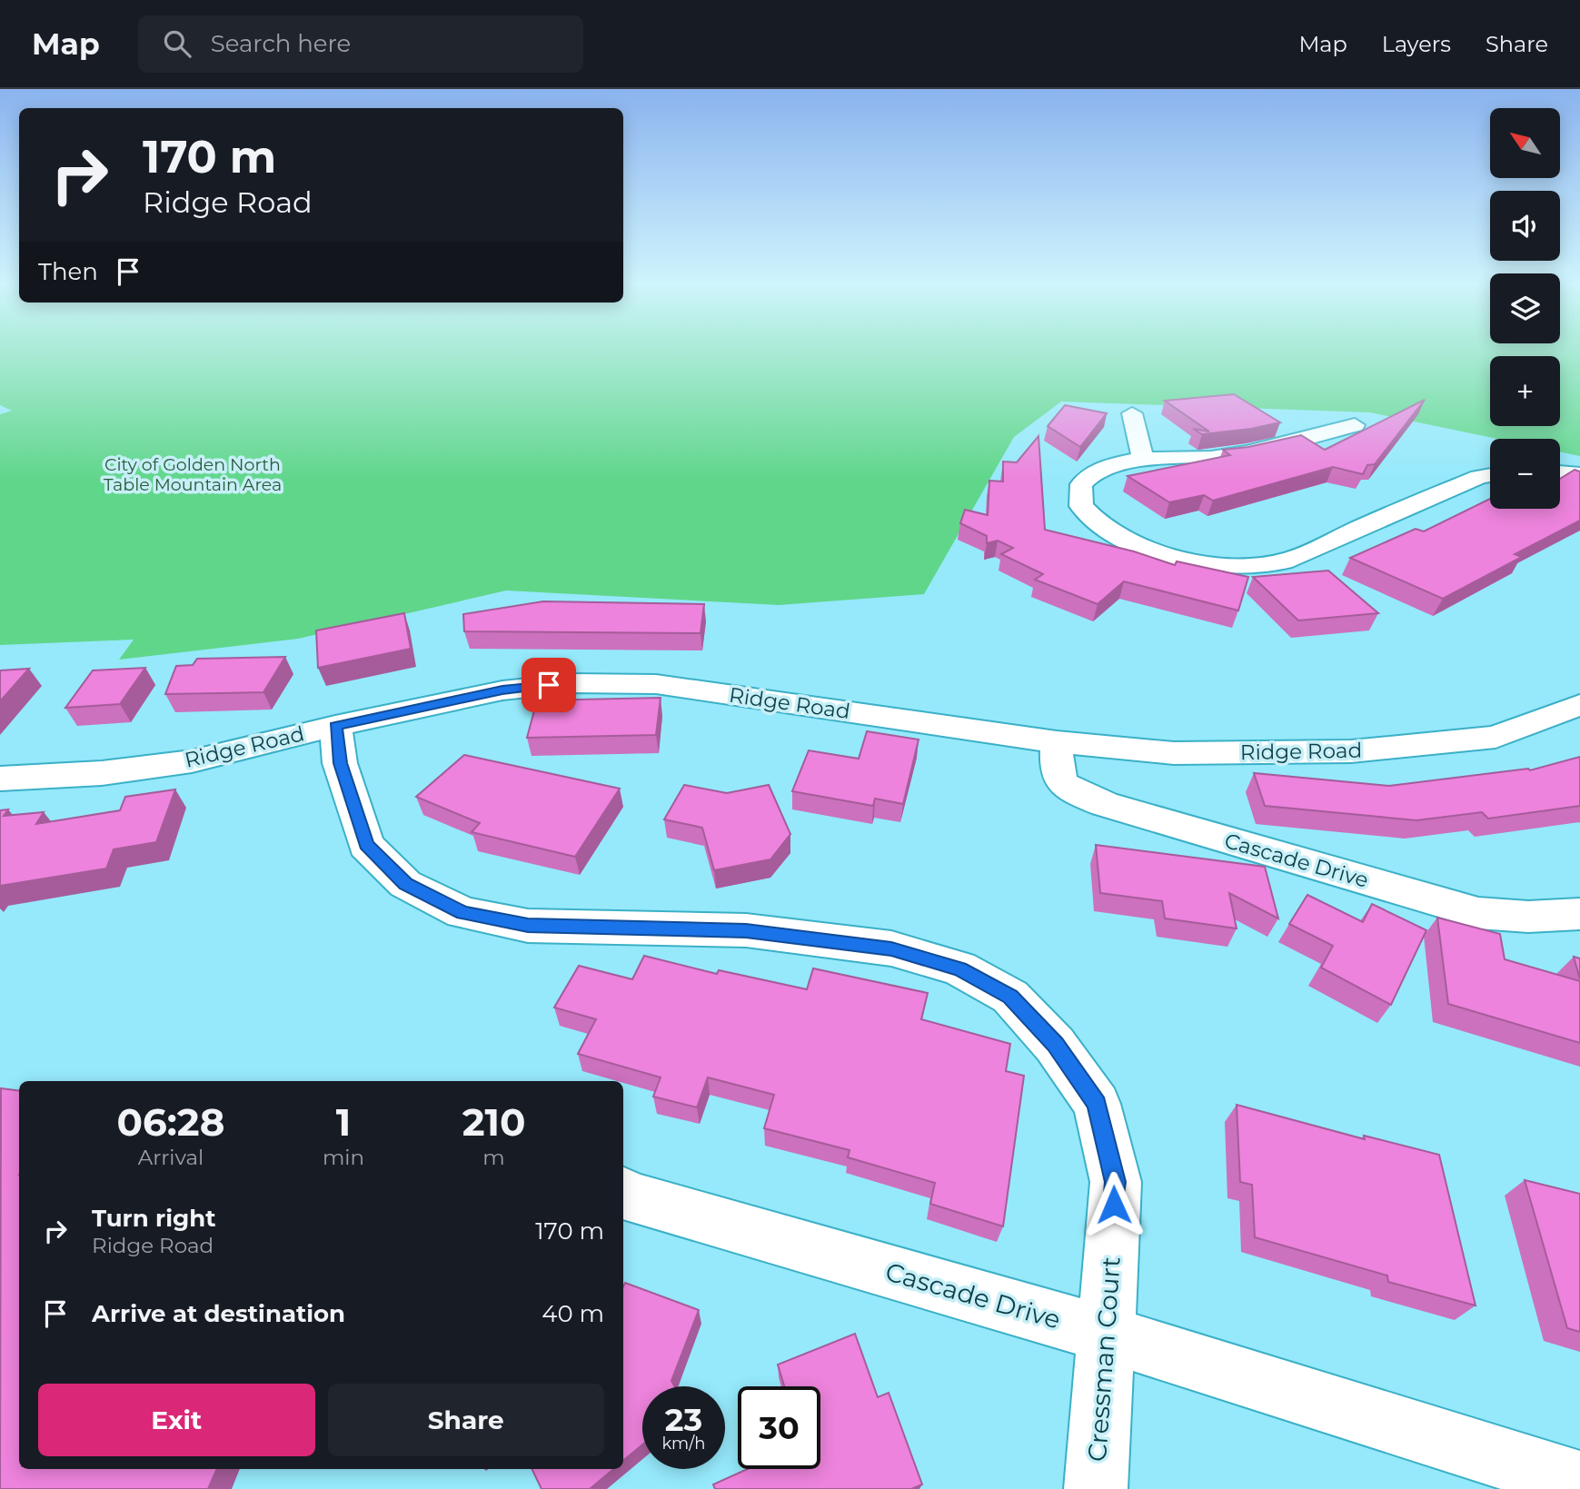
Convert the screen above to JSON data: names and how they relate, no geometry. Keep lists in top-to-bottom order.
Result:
{
  "streets": {
    "street": ["Ridge Road", "Cascade Drive", "Cressman Court"]
  },
  "crossings": [
    ["Ridge Road", "Cascade Drive"],
    ["Ridge Road", "Cressman Court"],
    ["Cascade Drive", "Cressman Court"]
  ],
  "parks": ["City of Golden North Table Mountain Area"],
  "north": "top left",
  "page": {
    "header": "Map",
    "search": "Search here",
    "nav": ["Map", "Layers", "Share"],
    "map_buttons": ["+", "−"],
    "turn": ["170 m", "Ridge Road"],
    "then": "Then",
    "eta": [
      "06:28",
      "Arrival",
      "1",
      "min",
      "210",
      "m"
    ],
    "list": [
      {
        "name": "Turn right",
        "note": "Ridge Road",
        "value": "170 m"
      },
      {
        "name": "Arrive at destination",
        "value": "40 m"
      }
    ],
    "buttons": ["Exit", "Share"],
    "speed": "23 km/h",
    "limit": "30"
  }
}
